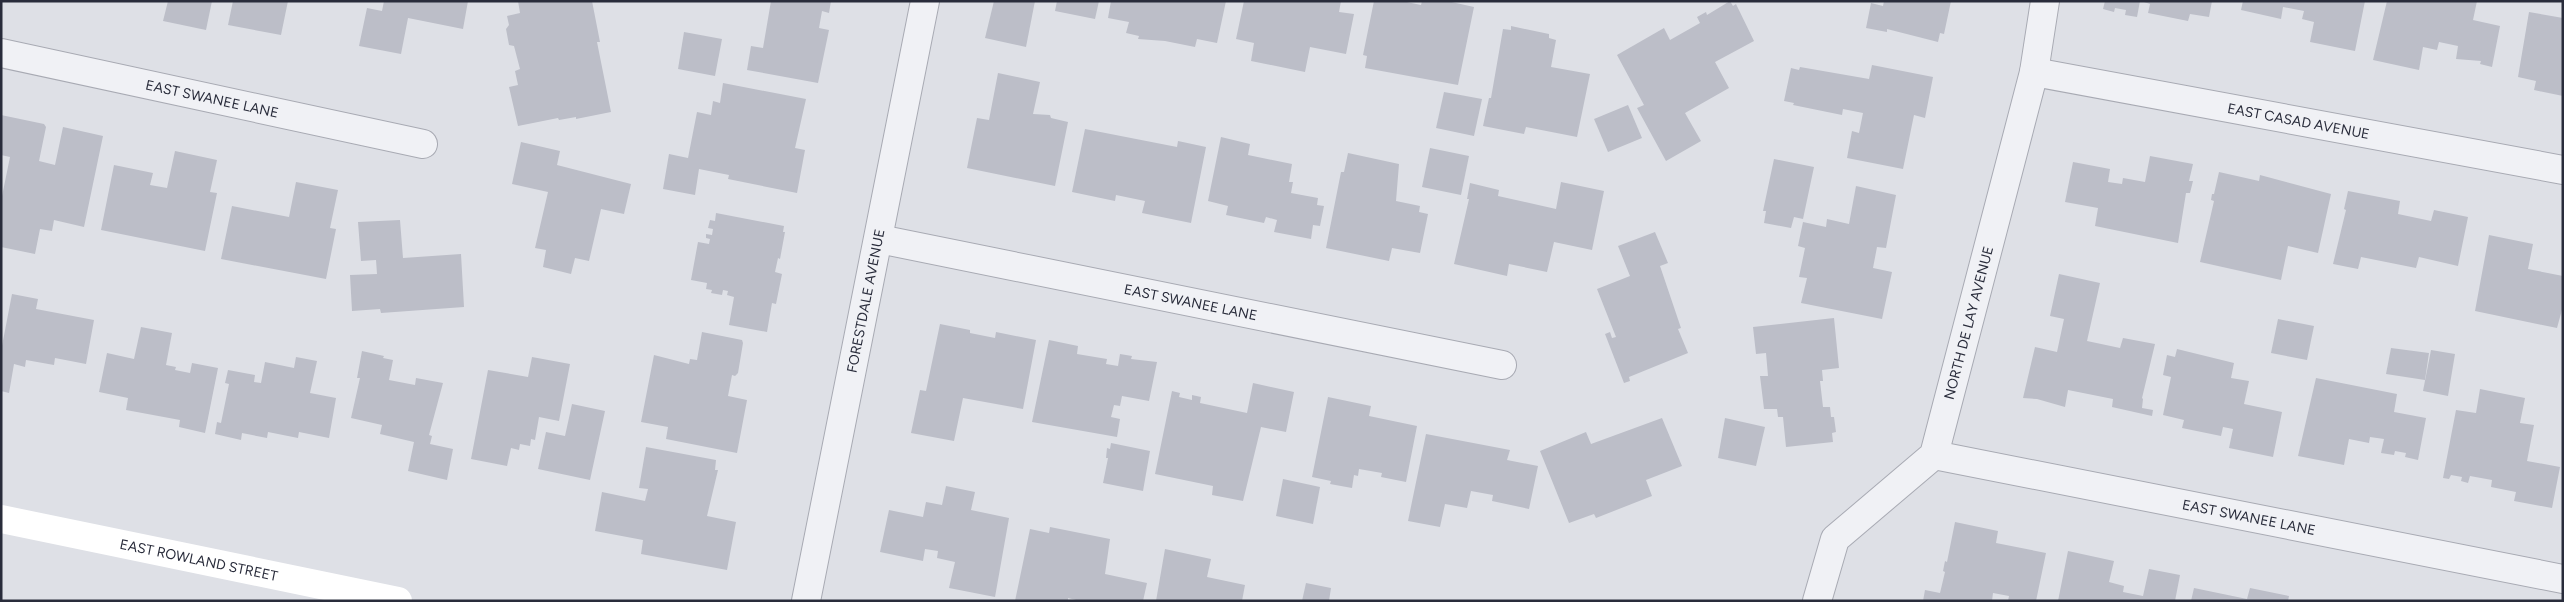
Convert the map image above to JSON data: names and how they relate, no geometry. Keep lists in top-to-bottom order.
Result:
{
  "streets": {
    "main road": ["EAST ROWLAND STREET"],
    "street": [
      "EAST SWANEE LANE",
      "EAST CASAD AVENUE",
      "FORESTDALE AVENUE",
      "NORTH DE LAY AVENUE"
    ]
  },
  "crossings": [
    ["EAST SWANEE LANE", "FORESTDALE AVENUE"],
    ["EAST SWANEE LANE", "NORTH DE LAY AVENUE"],
    ["EAST CASAD AVENUE", "NORTH DE LAY AVENUE"]
  ]
}
